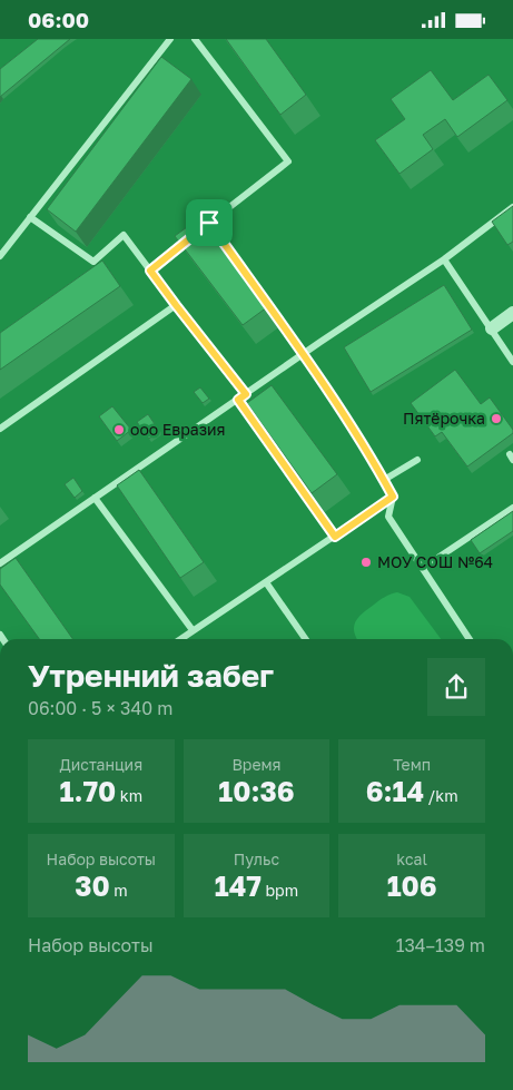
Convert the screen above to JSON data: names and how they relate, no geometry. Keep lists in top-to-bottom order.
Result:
{
  "places": ["Пятёрочка", "ооо Евразия", "МОУ СОШ №64"],
  "page": {
    "status": "06:00",
    "heading": ["Утренний забег", "06:00 · 5 × 340 m"],
    "stats": [
      ["Дистанция", "1.70 km"],
      ["Время", "10:36"],
      ["Темп", "6:14 /km"],
      ["Набор высоты", "30 m"],
      ["Пульс", "147 bpm"],
      ["kcal", "106"]
    ],
    "chart": ["Набор высоты", "134–139 m"]
  }
}
